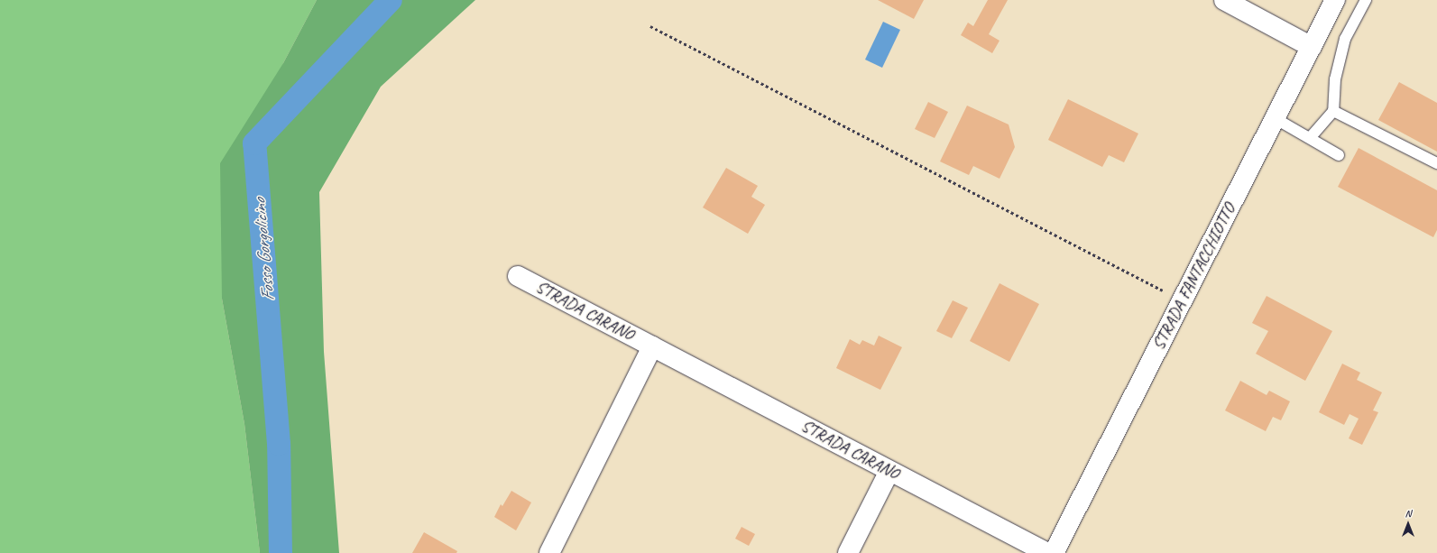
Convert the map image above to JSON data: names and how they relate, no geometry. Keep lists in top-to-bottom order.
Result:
{
  "streets": {
    "street": ["STRADA FANTACCHIOTTO", "STRADA CARANO"]
  },
  "water": ["Fosso Gorgolicino"],
  "north": "top"
}
